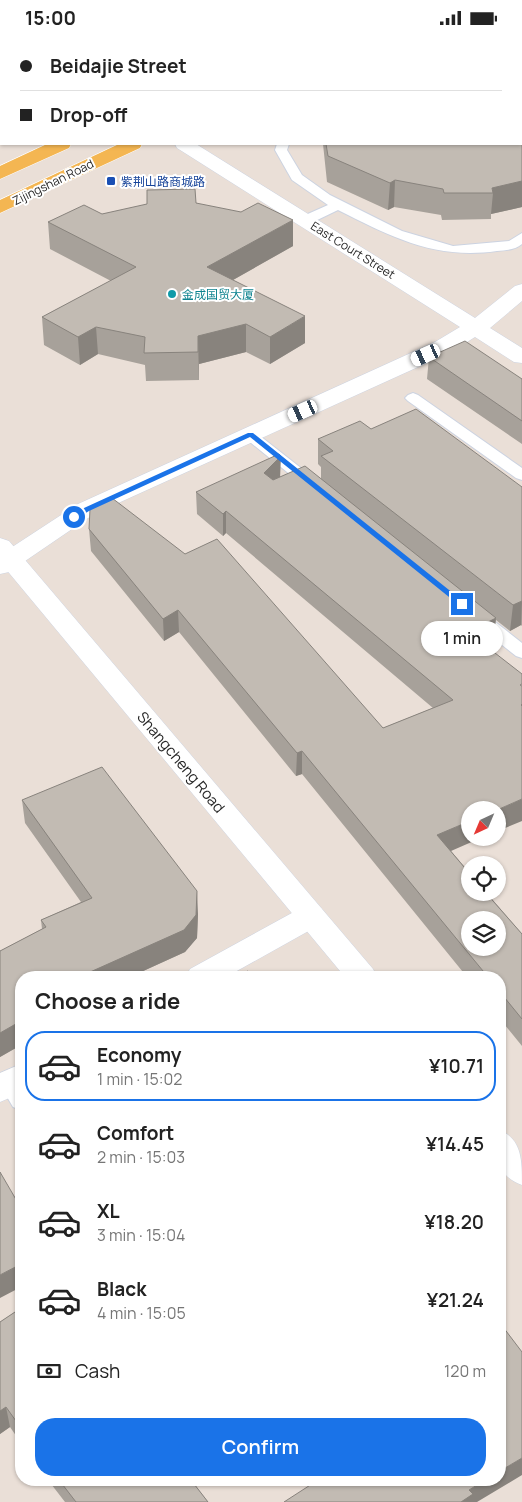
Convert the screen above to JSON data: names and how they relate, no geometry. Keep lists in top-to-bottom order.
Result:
{
  "streets": {
    "main road": ["Zijingshan Road"],
    "street": ["East Court Street", "Shangcheng Road"]
  },
  "places": {
    "transit": ["紫荆山路商城路"],
    "other": ["金成国贸大厦"]
  },
  "north": "bottom left",
  "page": {
    "status": "15:00",
    "banner": ["Beidajie Street", "Drop-off"],
    "bubble": "1 min",
    "heading": "Choose a ride",
    "list": [
      {
        "name": "Economy",
        "note": "1 min · 15:02",
        "value": "¥10.71"
      },
      {
        "name": "Comfort",
        "note": "2 min · 15:03",
        "value": "¥14.45"
      },
      {
        "name": "XL",
        "note": "3 min · 15:04",
        "value": "¥18.20"
      },
      {
        "name": "Black",
        "note": "4 min · 15:05",
        "value": "¥21.24"
      }
    ],
    "pay": ["Cash", "120 m"],
    "buttons": "Confirm"
  }
}
